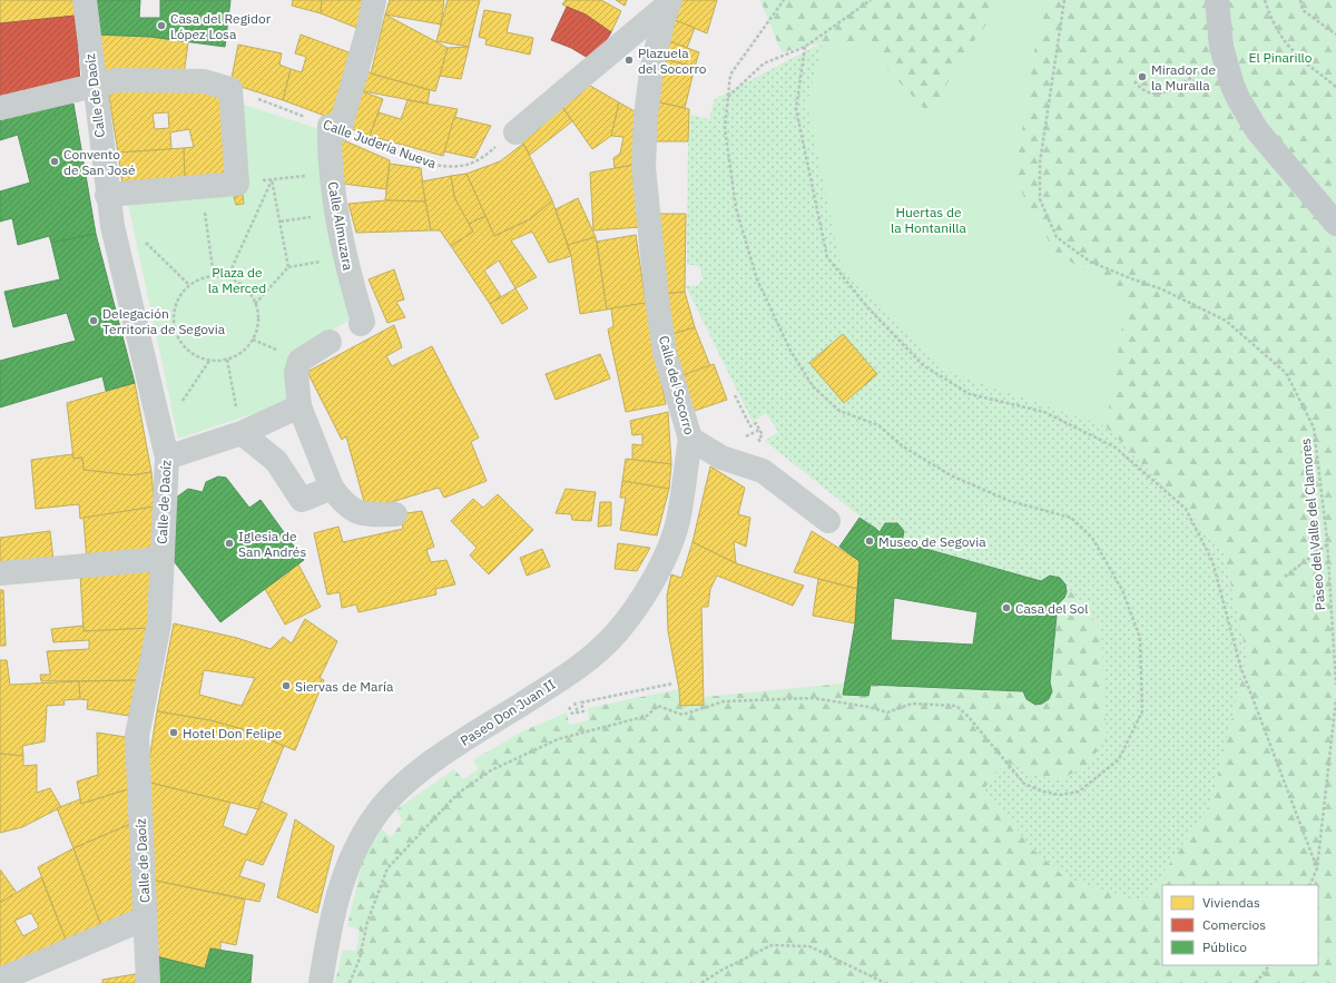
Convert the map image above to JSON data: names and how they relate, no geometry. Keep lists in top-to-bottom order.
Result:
{
  "streets": {
    "street": [
      "Calle de Daoíz",
      "Calle Almuzara",
      "Calle del Socorro",
      "Paseo Don Juan II"
    ],
    "path": ["Calle Judería Nueva", "Paseo del Valle del Clamores"]
  },
  "crossings": [
    ["Calle Judería Nueva", "Calle Almuzara"],
    ["Calle del Socorro", "Paseo Don Juan II"]
  ],
  "parks": ["El Pinarillo", "Huertas de la Hontanilla", "Plaza de la Merced"],
  "places": [
    "Casa del Regidor López Losa",
    "Plazuela del Socorro",
    "Mirador de la Muralla",
    "Convento de San José",
    "Delegación Territoria de Segovia",
    "Museo de Segovia",
    "Iglesia de San Andrés",
    "Casa del Sol",
    "Siervas de María",
    "Hotel Don Felipe"
  ],
  "legend": ["Viviendas", "Comercios", "Público"]
}
